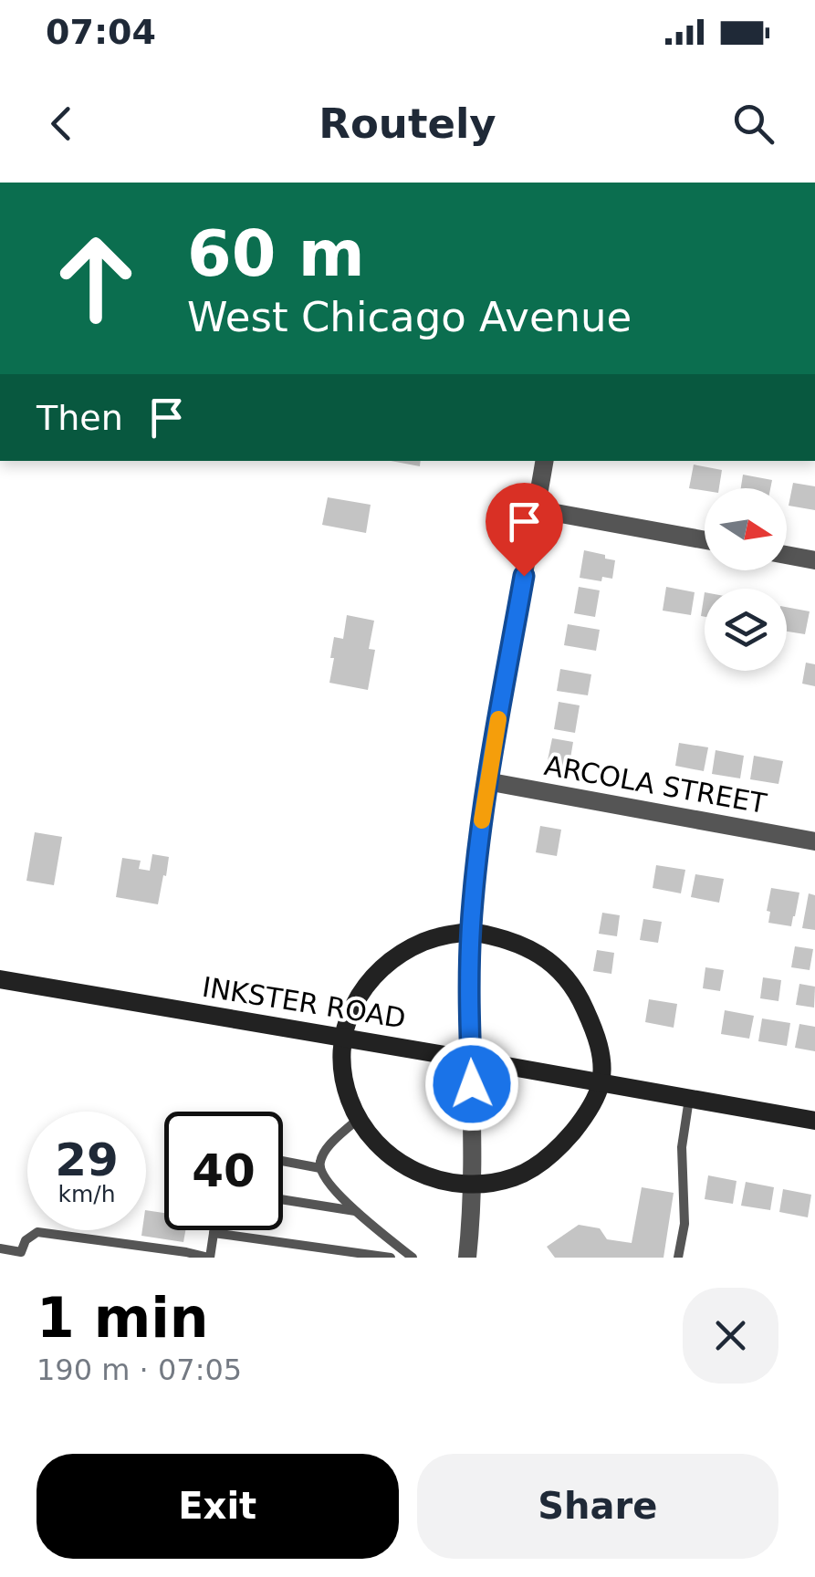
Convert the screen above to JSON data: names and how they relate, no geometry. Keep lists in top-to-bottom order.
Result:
{
  "streets": {
    "main road": ["INKSTER ROAD"],
    "street": ["ARCOLA STREET"]
  },
  "north": "right",
  "page": {
    "status": "07:04",
    "header": "Routely",
    "turn": ["60 m", "West Chicago Avenue"],
    "then": "Then",
    "speed": "29 km/h",
    "limit": "40",
    "heading": ["1 min", "190 m · 07:05"],
    "buttons": ["Exit", "Share"]
  }
}
